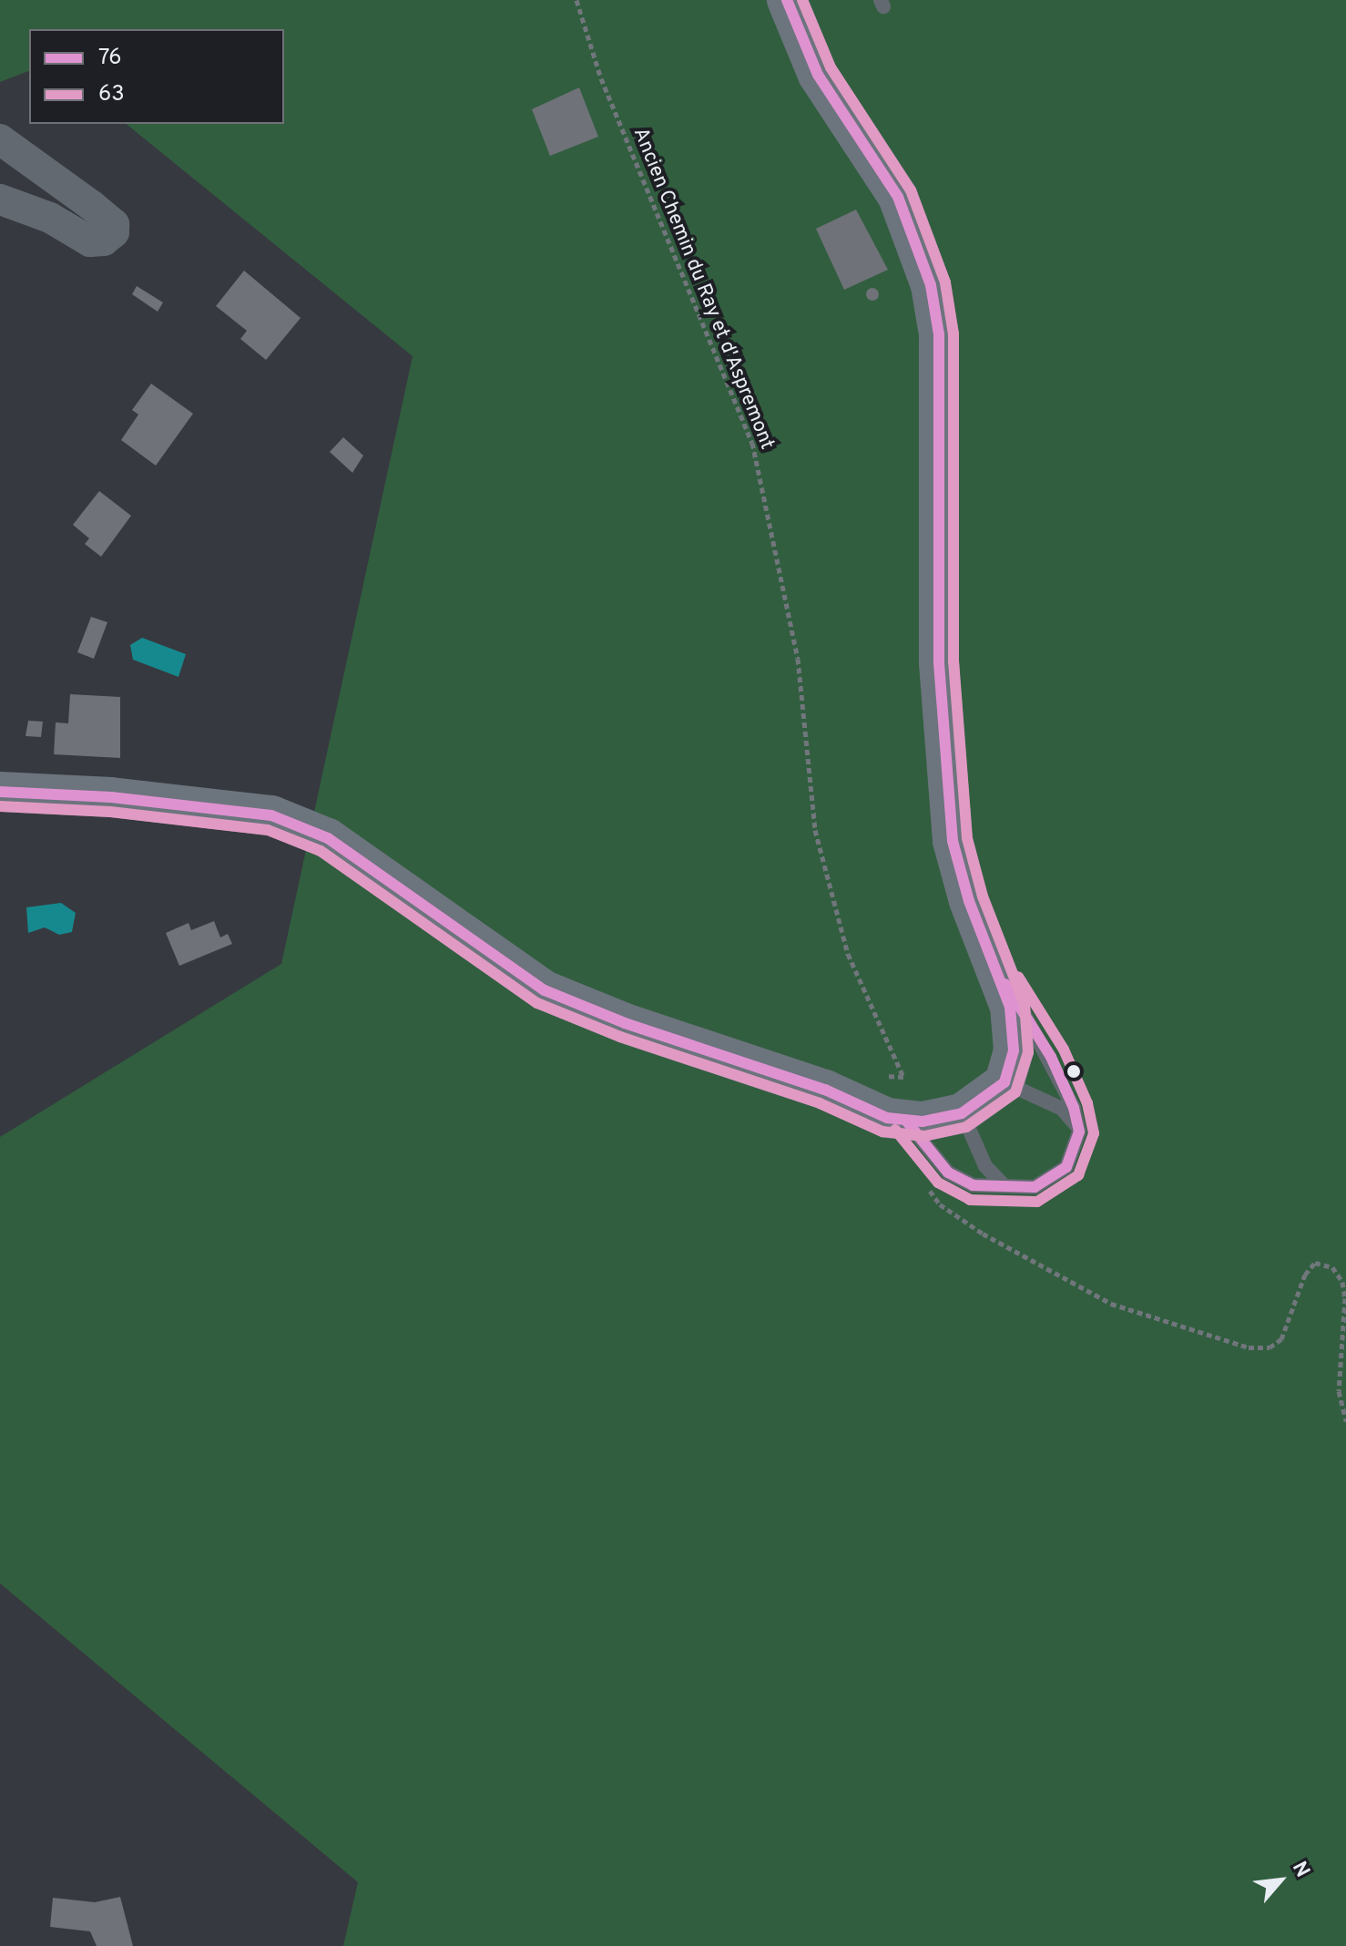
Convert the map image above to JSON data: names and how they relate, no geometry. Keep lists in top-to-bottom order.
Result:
{
  "streets": {
    "path": ["Ancien Chemin du Ray et d'Aspremont"]
  },
  "lines": ["transit line 76", "transit line 63"],
  "legend": ["76", "63"],
  "north": "top right"
}
